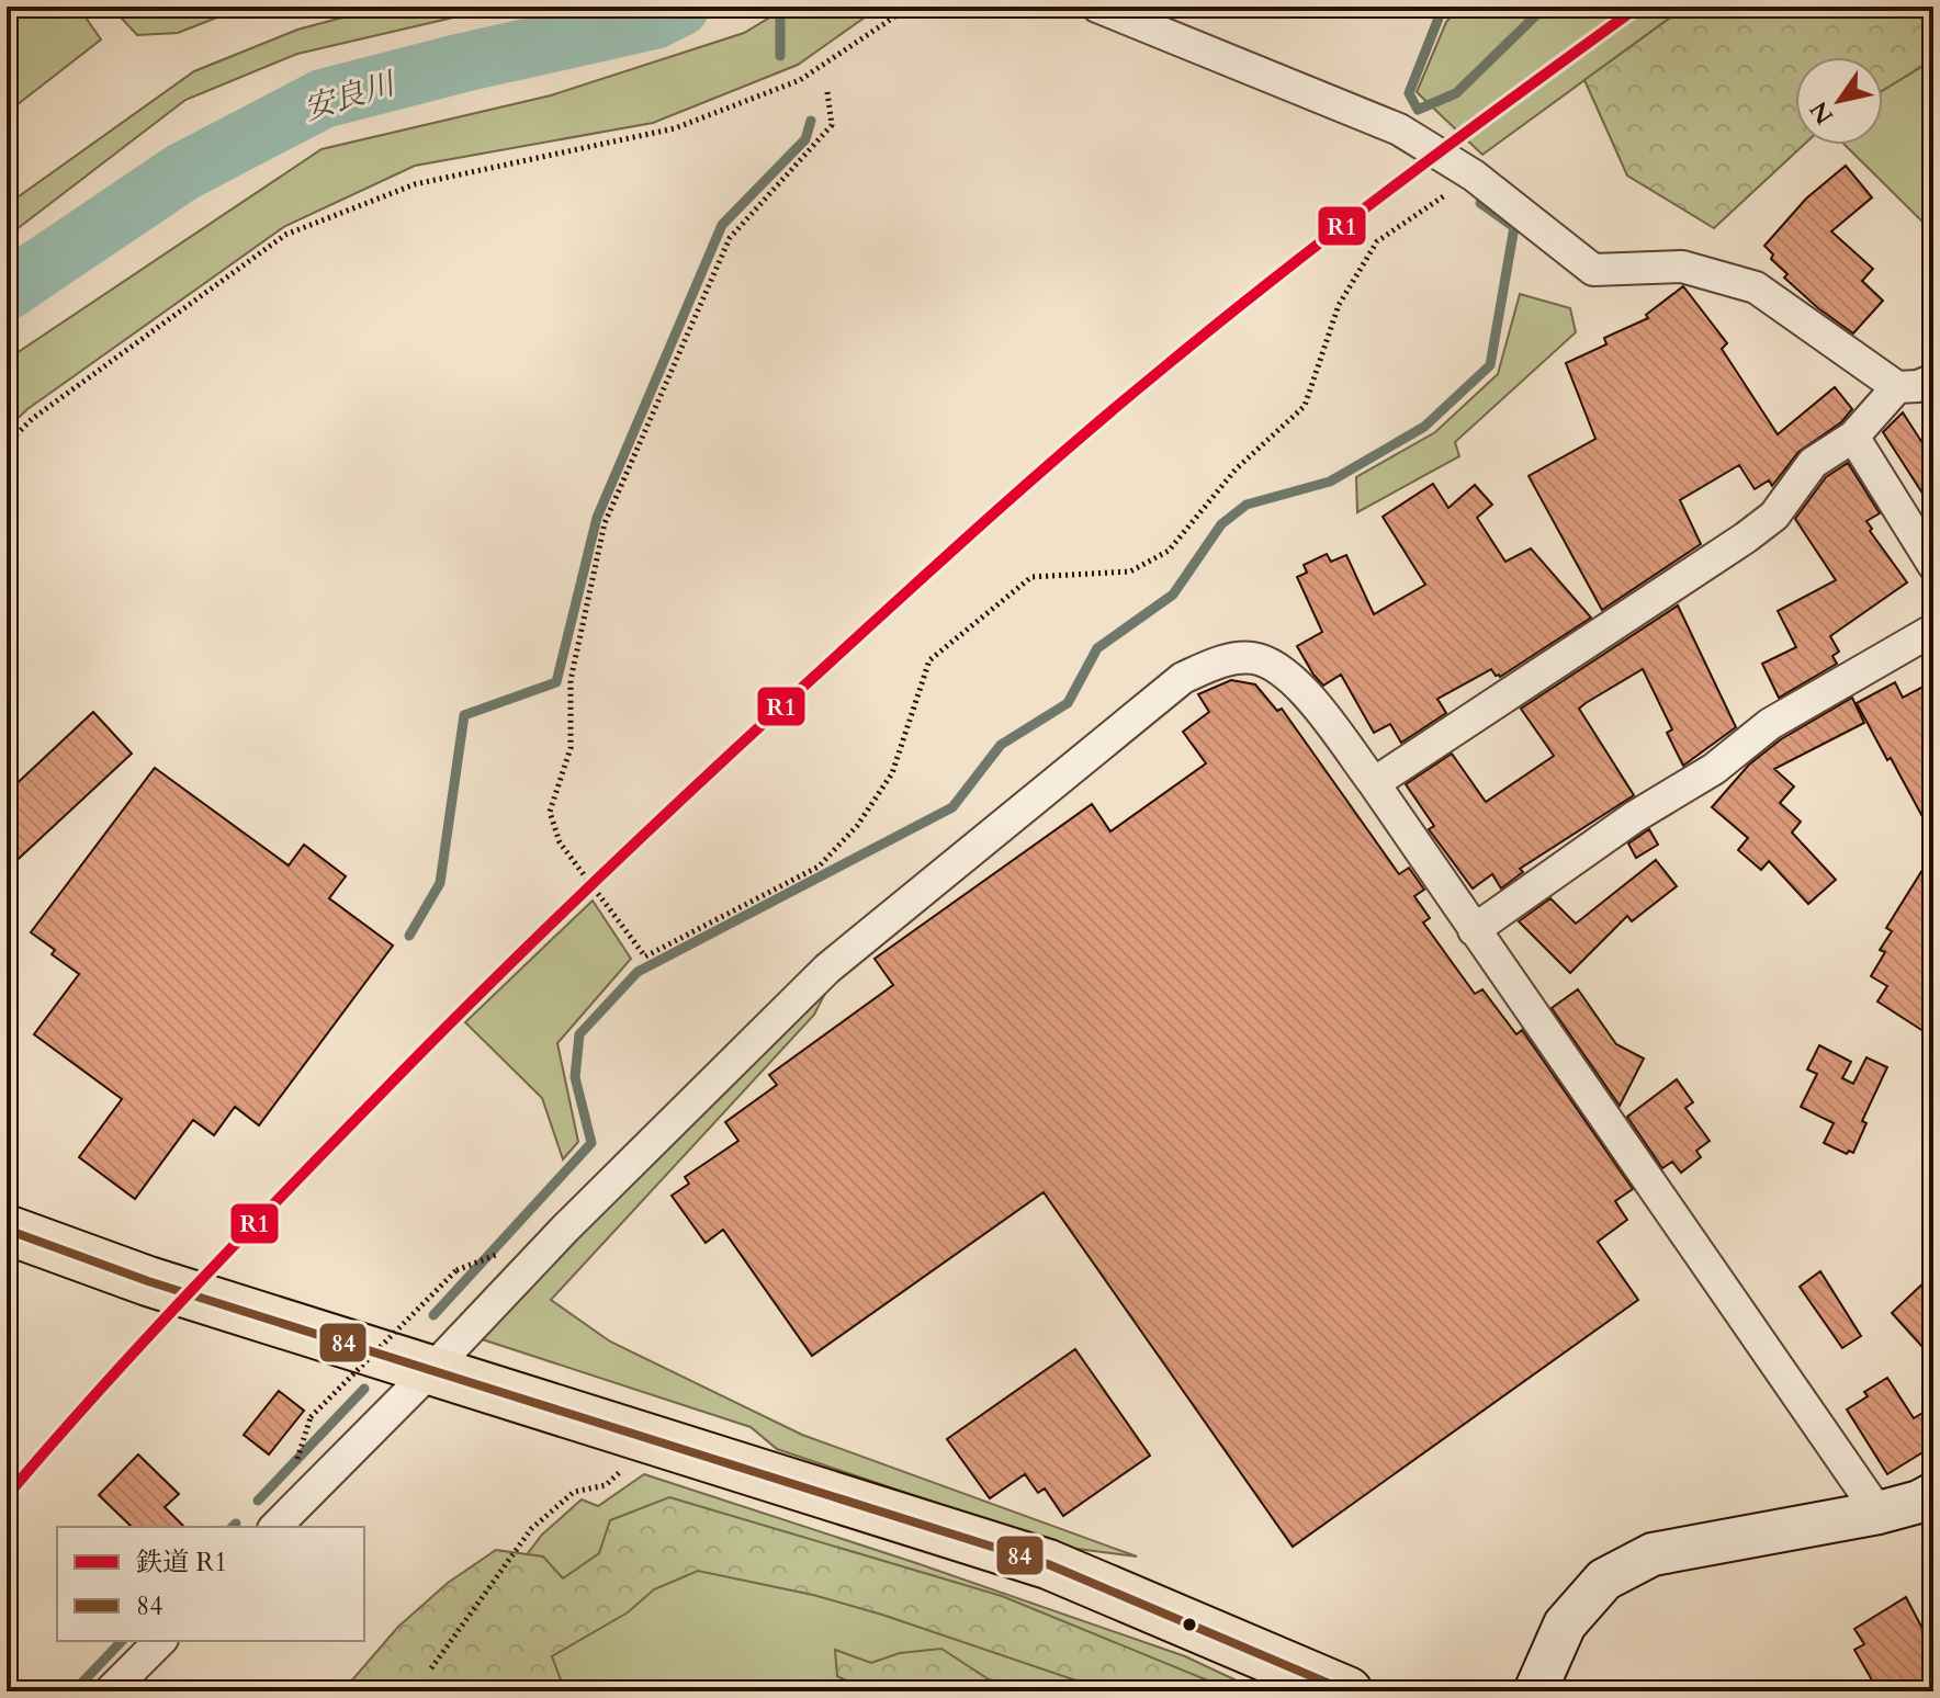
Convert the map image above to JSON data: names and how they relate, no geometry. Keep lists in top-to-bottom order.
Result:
{
  "water": ["安良川"],
  "lines": ["rail line R1", "transit line 84"],
  "legend": ["鉄道 R1", "84"],
  "north": "bottom left"
}
